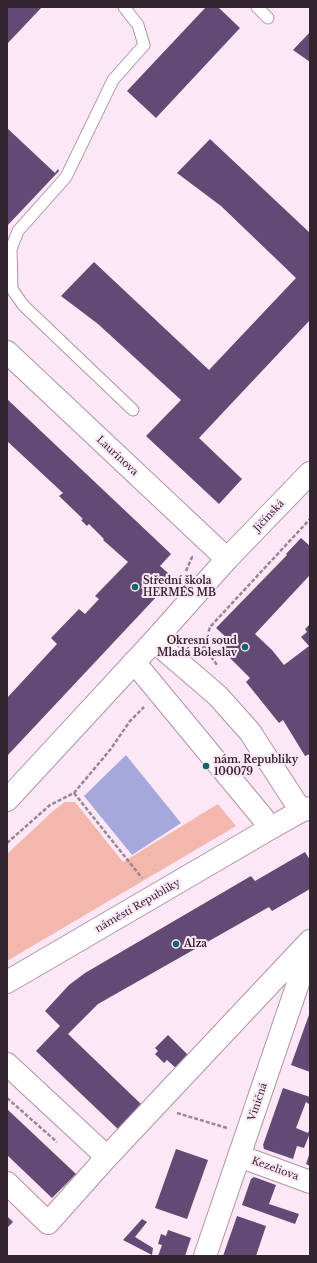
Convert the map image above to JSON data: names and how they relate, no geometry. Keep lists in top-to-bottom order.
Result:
{
  "streets": {
    "street": [
      "Laurinova",
      "Jičínská",
      "náměstí Republiky",
      "Viničná",
      "Kezeliova"
    ]
  },
  "crossings": [
    ["Laurinova", "Jičínská"],
    ["Viničná", "Kezeliova"]
  ],
  "places": [
    "Střední škola HERMÉS MB",
    "Okresní soud Mladá Boleslav",
    "nám. Republiky 100079",
    "Alza"
  ]
}
